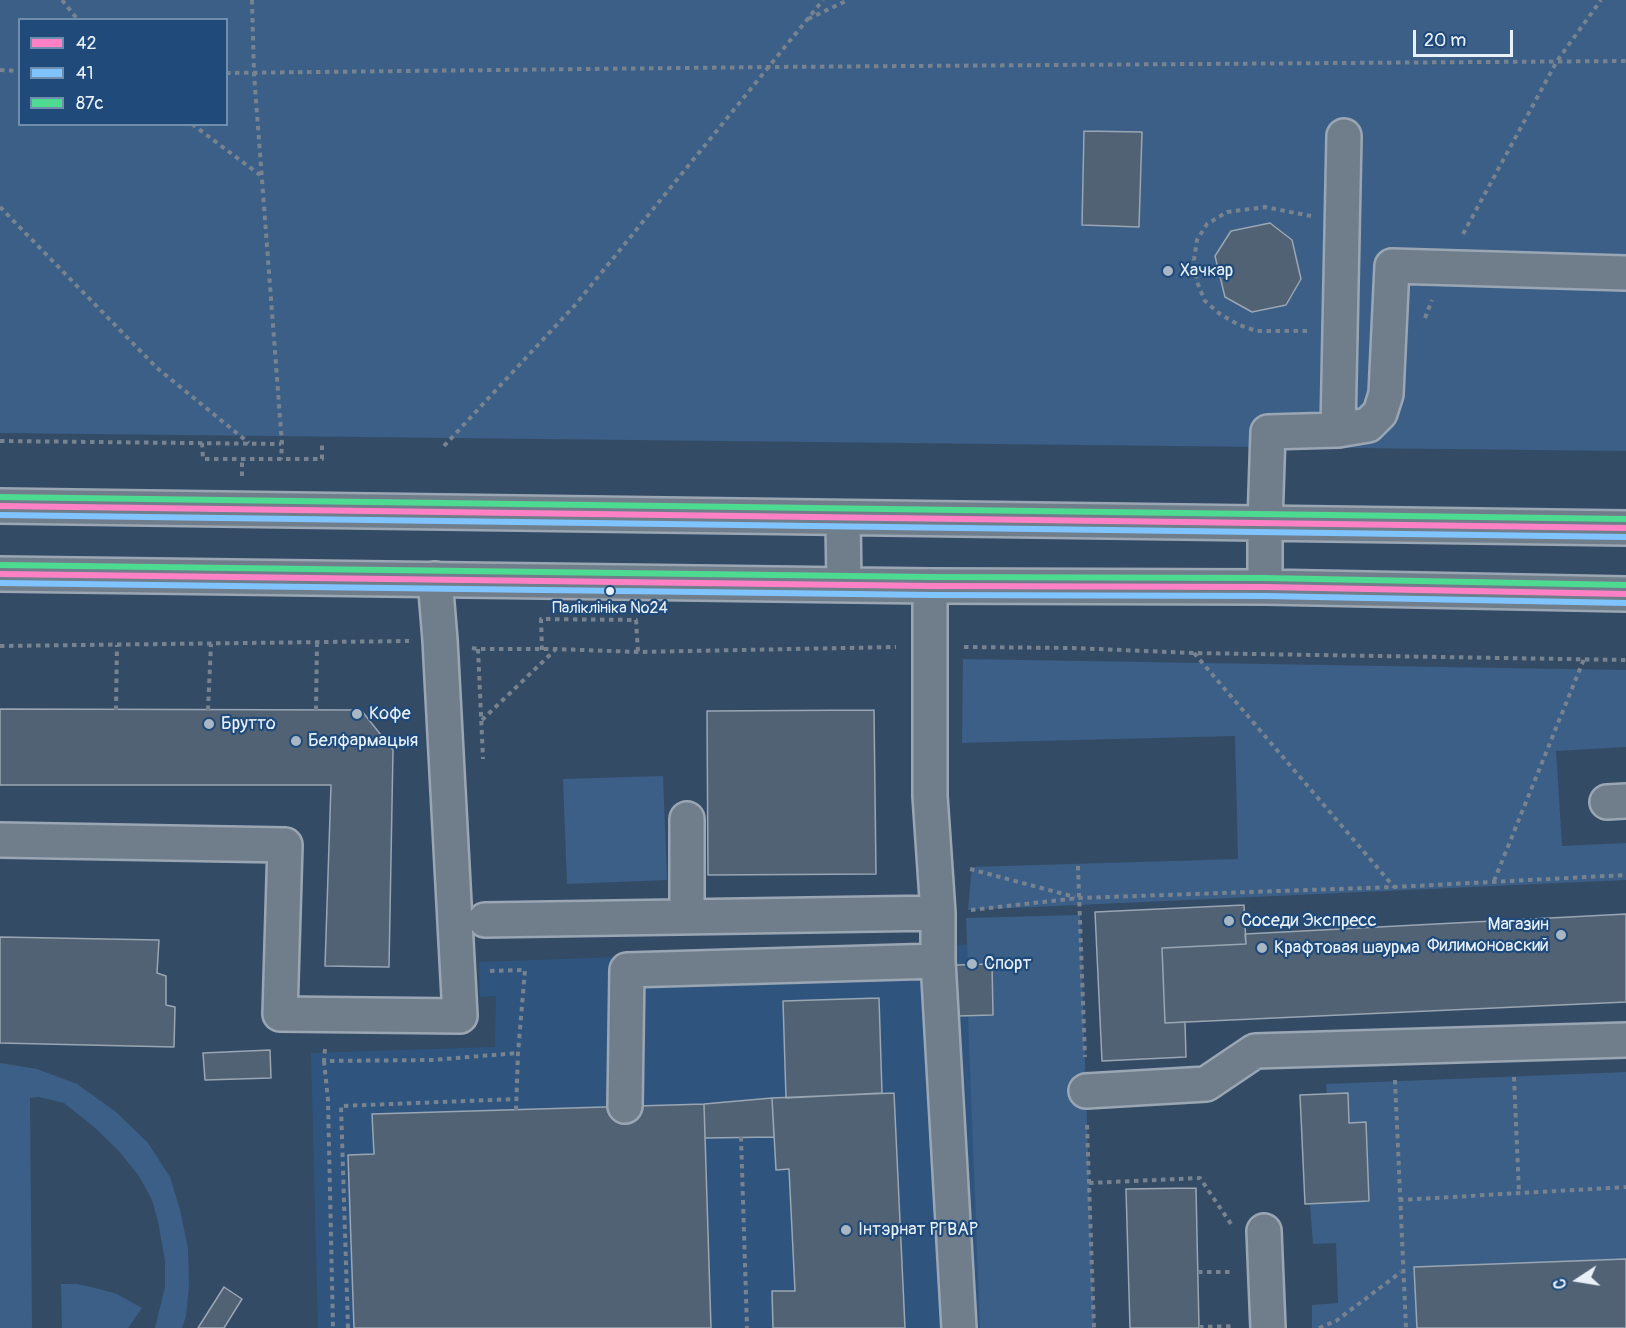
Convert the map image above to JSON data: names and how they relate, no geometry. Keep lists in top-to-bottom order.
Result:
{
  "places": [
    "Хачкар",
    "Паліклініка №24",
    "Кофе",
    "Брутто",
    "Белфармацыя",
    "Соседи Экспресс",
    "Магазин Филимоновский",
    "Крафтовая шаурма",
    "Спорт",
    "Інтэрнат РГВАР"
  ],
  "lines": ["transit line 87с", "transit line 42", "transit line 41"],
  "legend": ["42", "41", "87с"],
  "scale_bar": "20 m",
  "north": "left"
}
